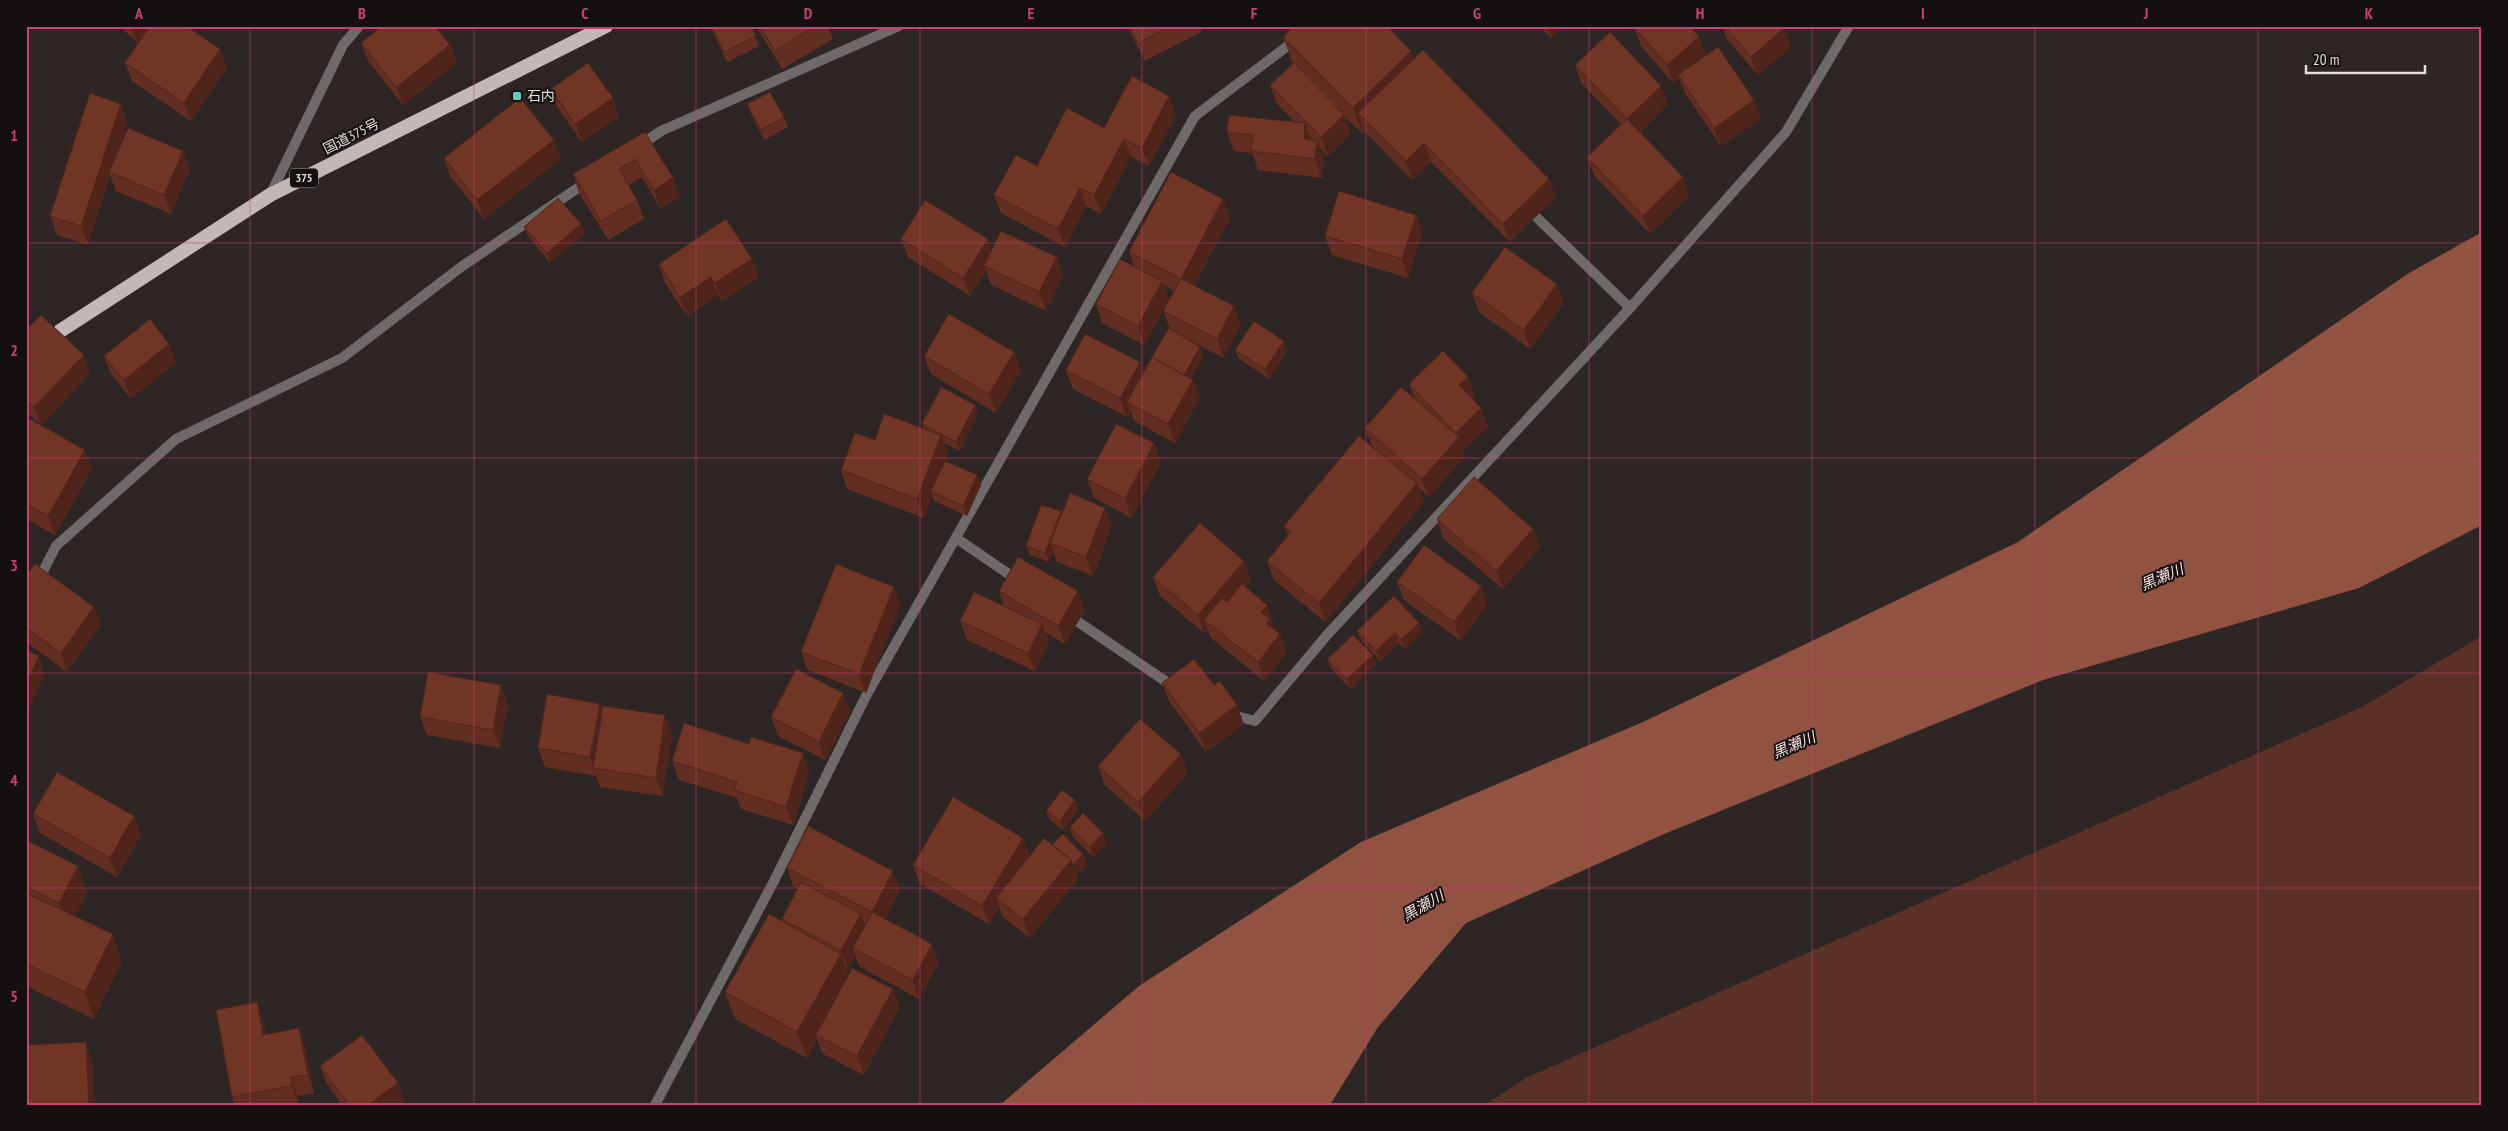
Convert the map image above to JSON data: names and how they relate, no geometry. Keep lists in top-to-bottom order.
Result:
{
  "streets": {
    "highway": ["国道375号", "375"]
  },
  "water": ["黒瀬川"],
  "places": {
    "transit": ["石内"]
  },
  "scale_bar": "20 m",
  "grid": {
    "columns": [
      "A",
      "B",
      "C",
      "D",
      "E",
      "F",
      "G",
      "H",
      "I",
      "J",
      "K"
    ],
    "rows": [
      "1",
      "2",
      "3",
      "4",
      "5"
    ]
  }
}
